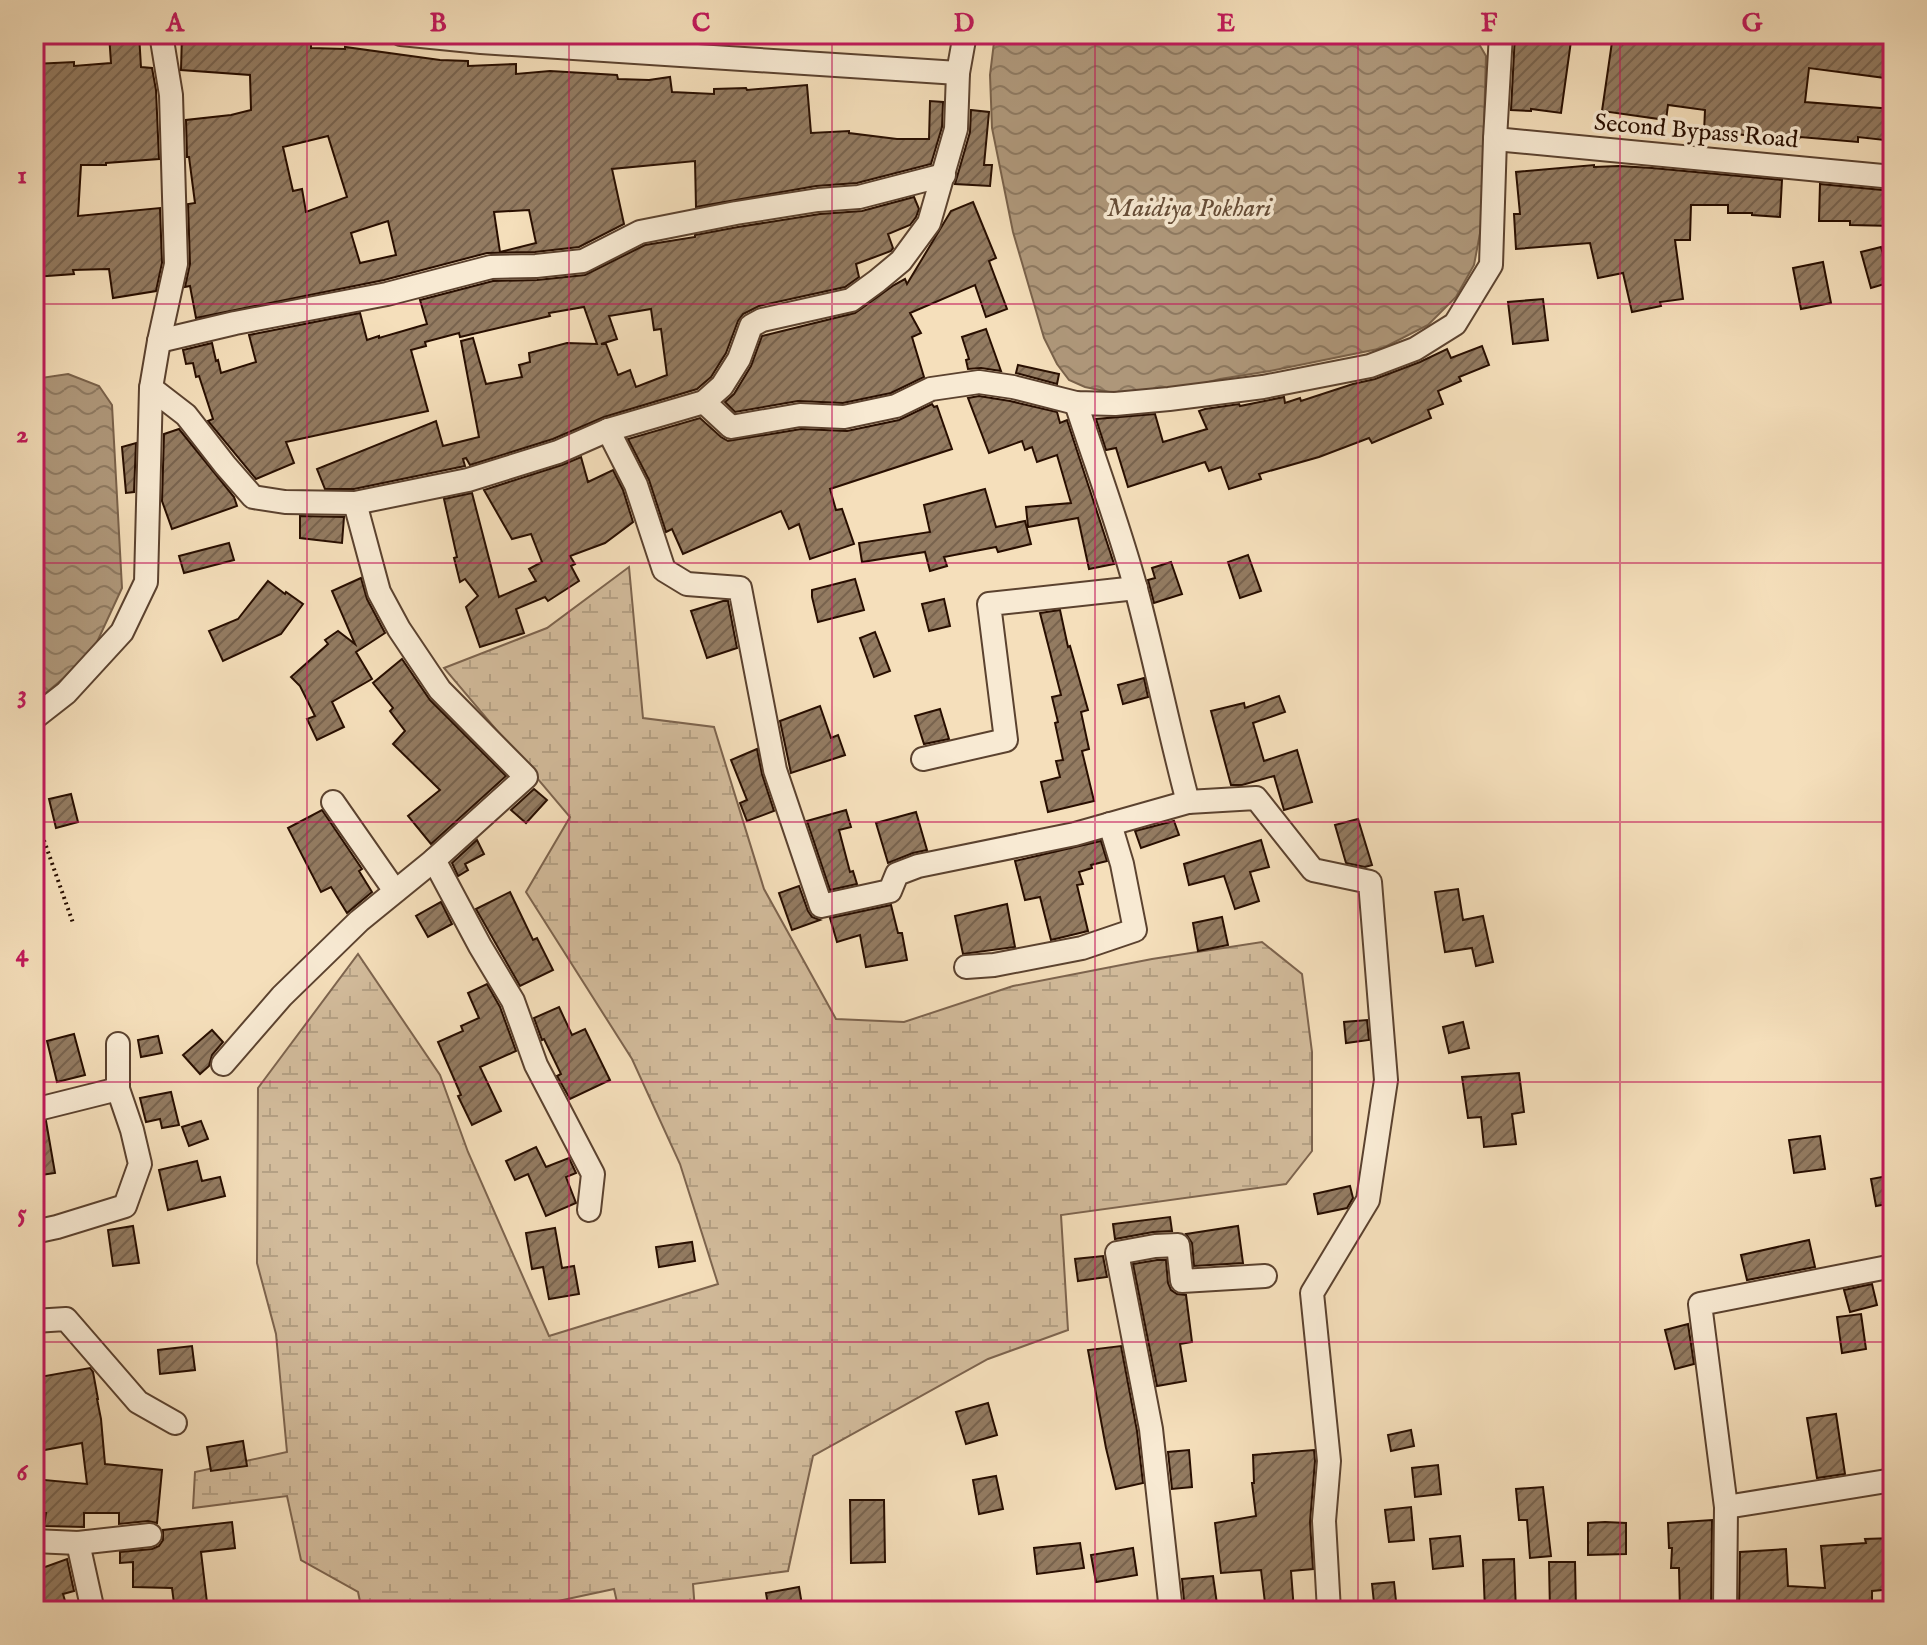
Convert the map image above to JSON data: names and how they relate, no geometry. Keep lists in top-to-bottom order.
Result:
{
  "streets": {
    "street": ["Second Bypass Road"]
  },
  "water": ["Maidiya Pokhari"],
  "grid": {
    "columns": [
      "A",
      "B",
      "C",
      "D",
      "E",
      "F",
      "G"
    ],
    "rows": [
      "1",
      "2",
      "3",
      "4",
      "5",
      "6"
    ]
  }
}
